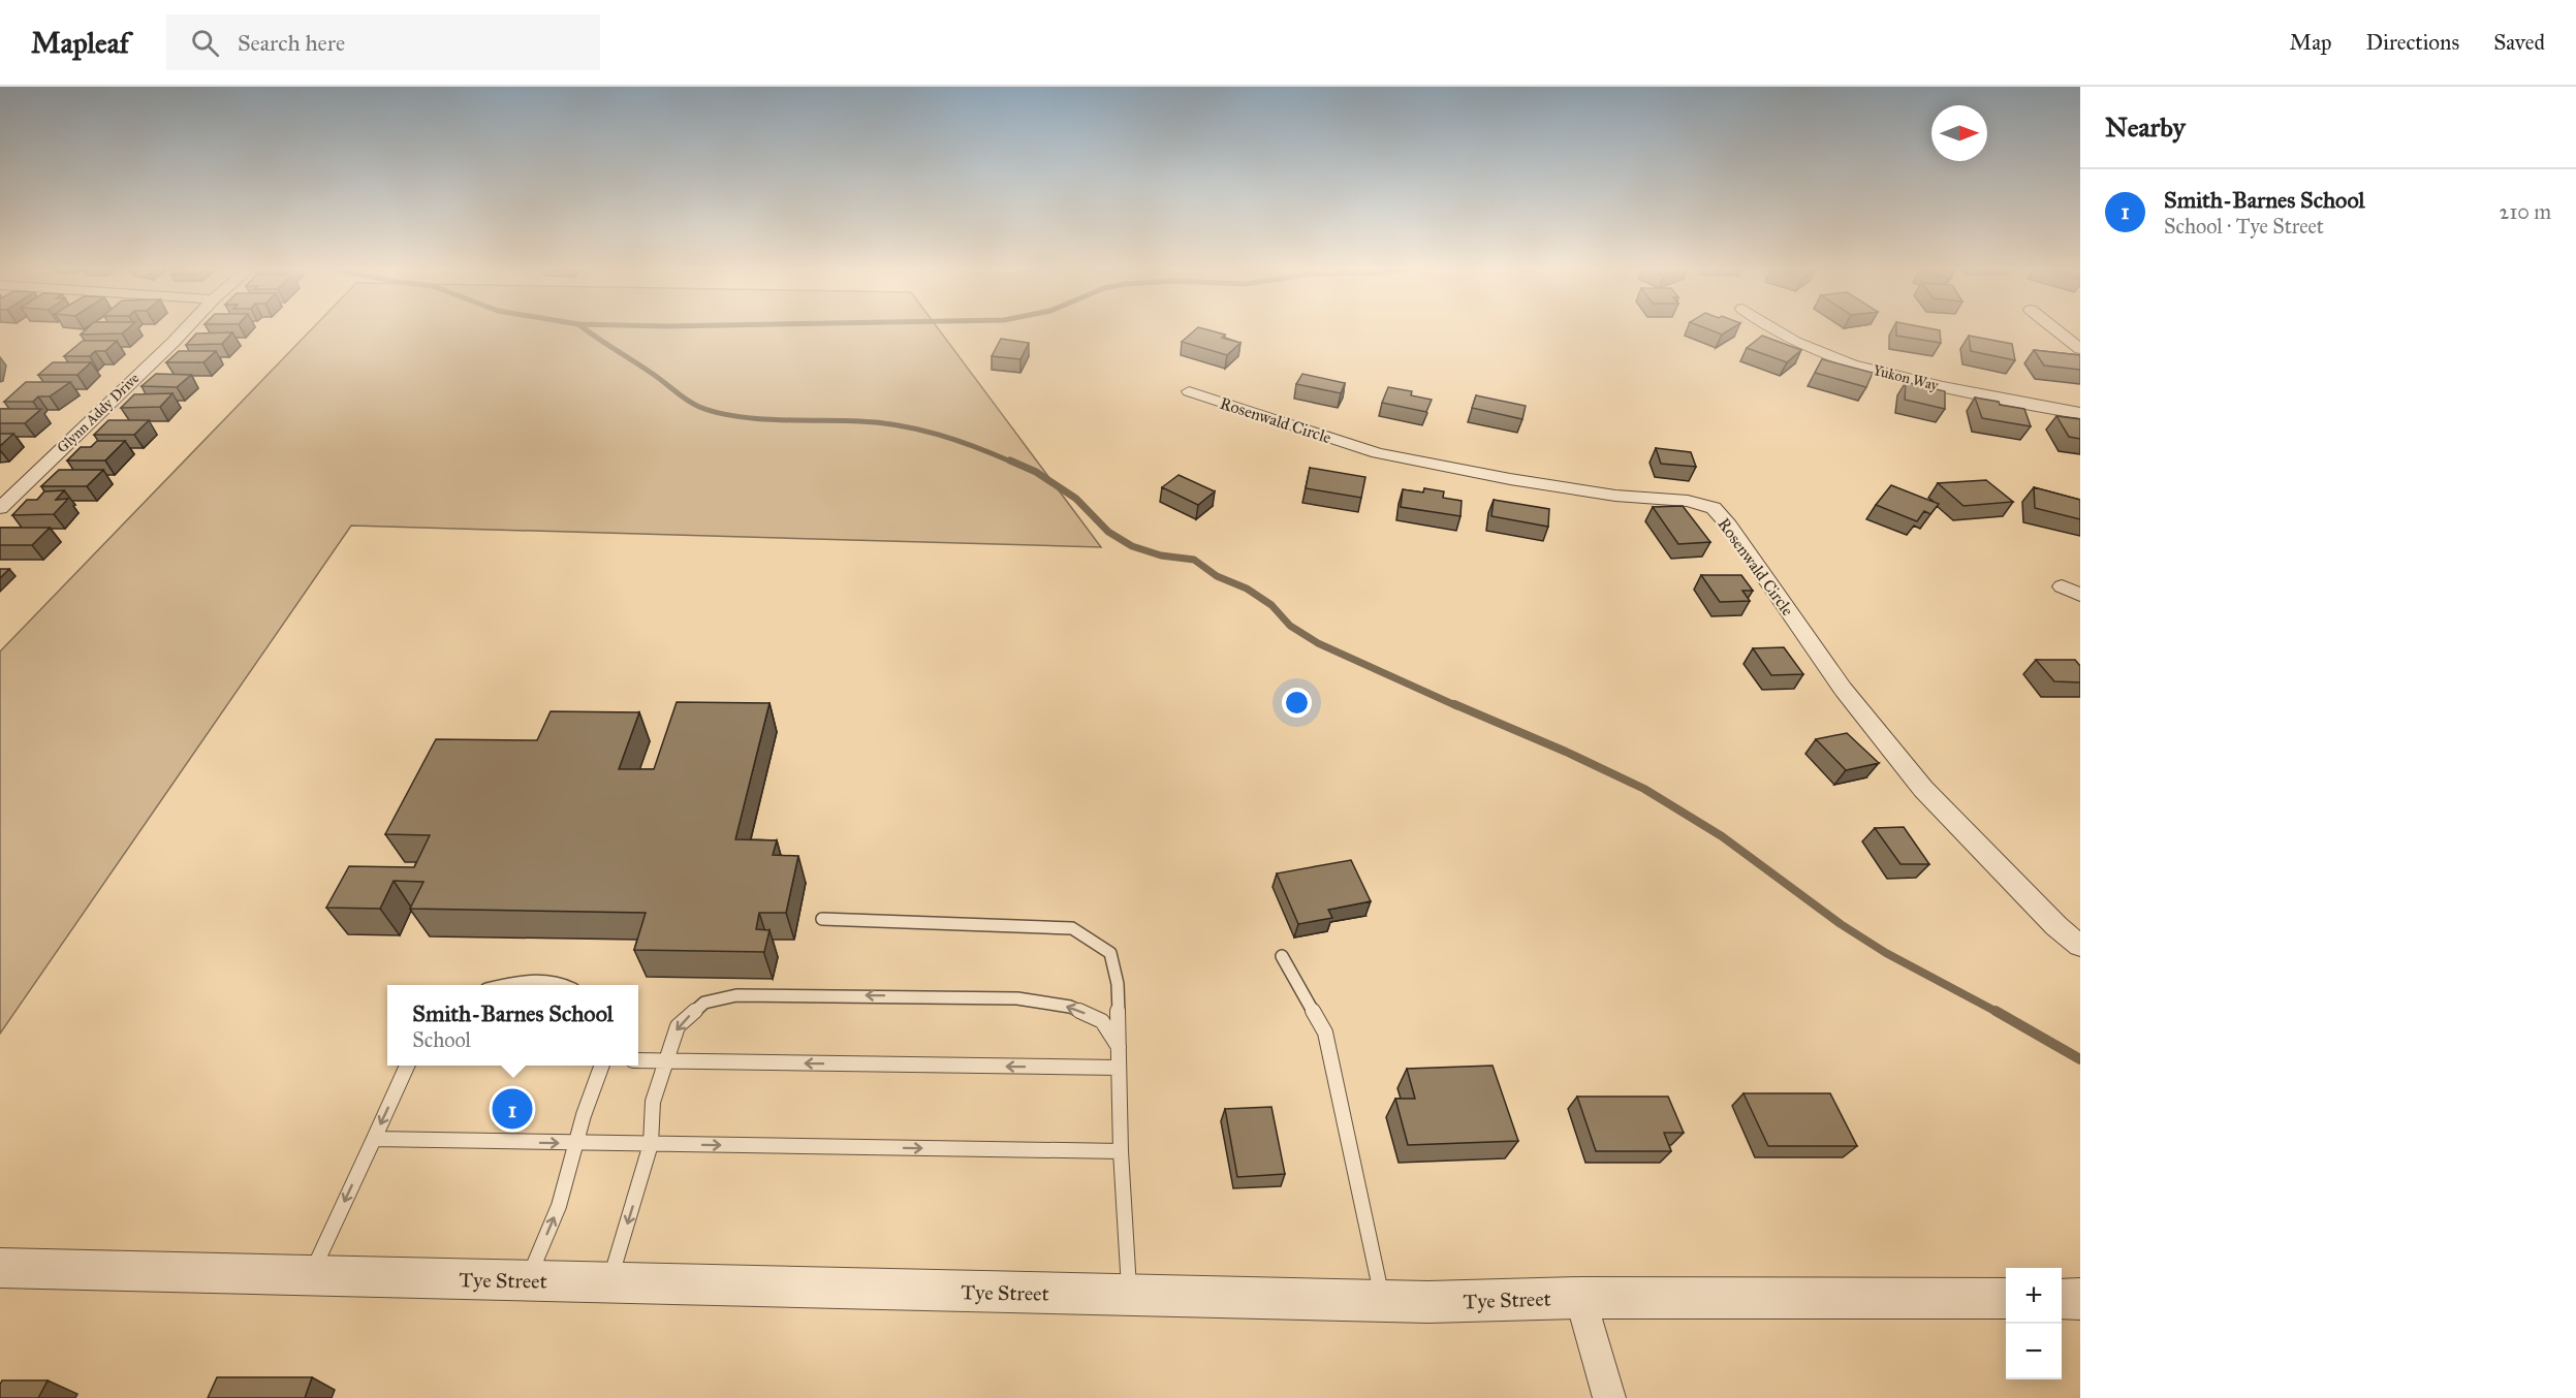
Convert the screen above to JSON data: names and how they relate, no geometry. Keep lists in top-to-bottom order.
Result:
{
  "streets": {
    "street": [
      "Yukon Way",
      "Glynn Addy Drive",
      "Rosenwald Circle",
      "Tye Street"
    ]
  },
  "north": "right",
  "page": {
    "header": "Mapleaf",
    "search": "Search here",
    "nav": ["Map", "Directions", "Saved"],
    "heading": "Nearby",
    "list": [
      {
        "mark": "1",
        "name": "Smith-Barnes School",
        "note": "School · Tye Street",
        "value": "210 m"
      }
    ],
    "popup": ["Smith-Barnes School", "School"],
    "pins": "1",
    "map_buttons": ["+", "−"]
  }
}
